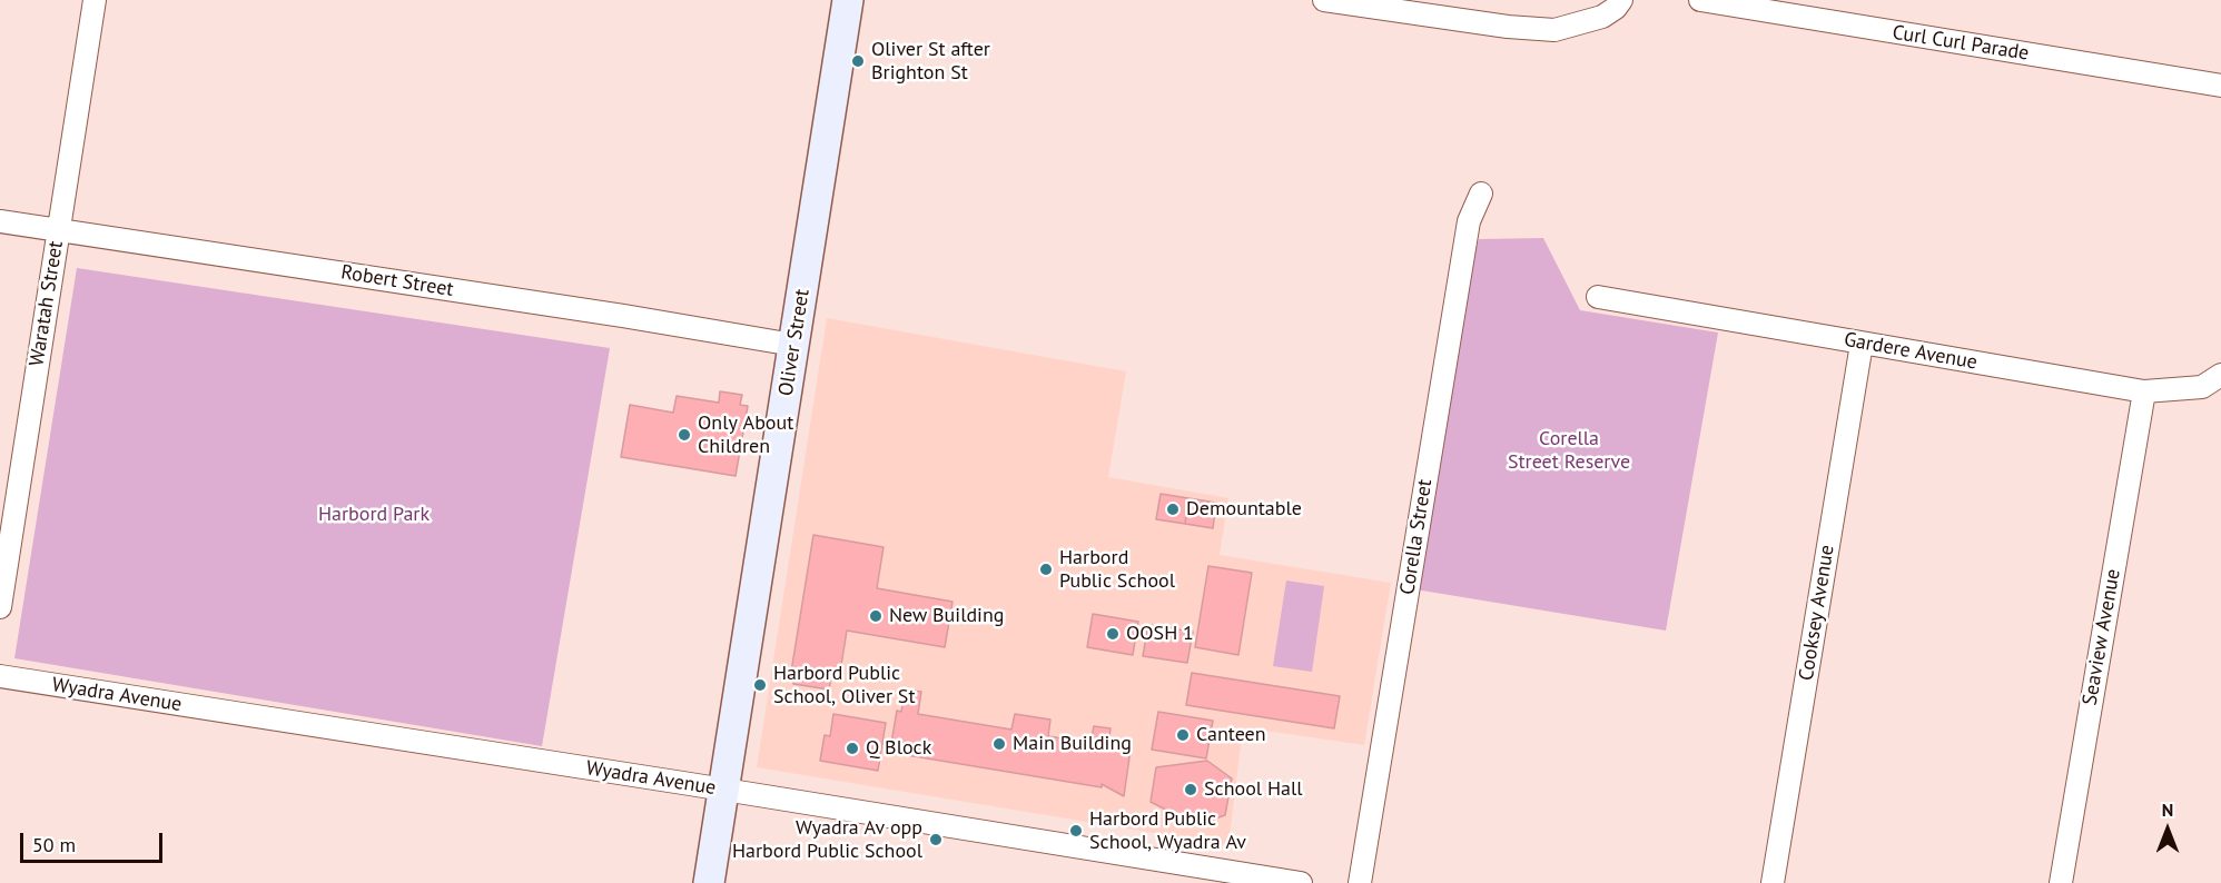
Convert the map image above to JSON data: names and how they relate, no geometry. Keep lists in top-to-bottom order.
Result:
{
  "streets": {
    "main road": ["Oliver Street"],
    "street": [
      "Curl Curl Parade",
      "Robert Street",
      "Waratah Street",
      "Gardere Avenue",
      "Corella Street",
      "Cooksey Avenue",
      "Seaview Avenue",
      "Wyadra Avenue"
    ]
  },
  "crossings": [
    ["Robert Street", "Waratah Street"],
    ["Robert Street", "Oliver Street"],
    ["Oliver Street", "Wyadra Avenue"],
    ["Gardere Avenue", "Cooksey Avenue"],
    ["Gardere Avenue", "Seaview Avenue"]
  ],
  "parks": ["Corella Street Reserve", "Harbord Park"],
  "places": [
    "Oliver St after Brighton St",
    "Only About Children",
    "Demountable",
    "Harbord Public School",
    "New Building",
    "OOSH 1",
    "Harbord Public School, Oliver St",
    "Canteen",
    "Main Building",
    "Q Block",
    "School Hall",
    "Harbord Public School, Wyadra Av",
    "Wyadra Av opp Harbord Public School"
  ],
  "scale_bar": "50 m",
  "north": "top"
}
